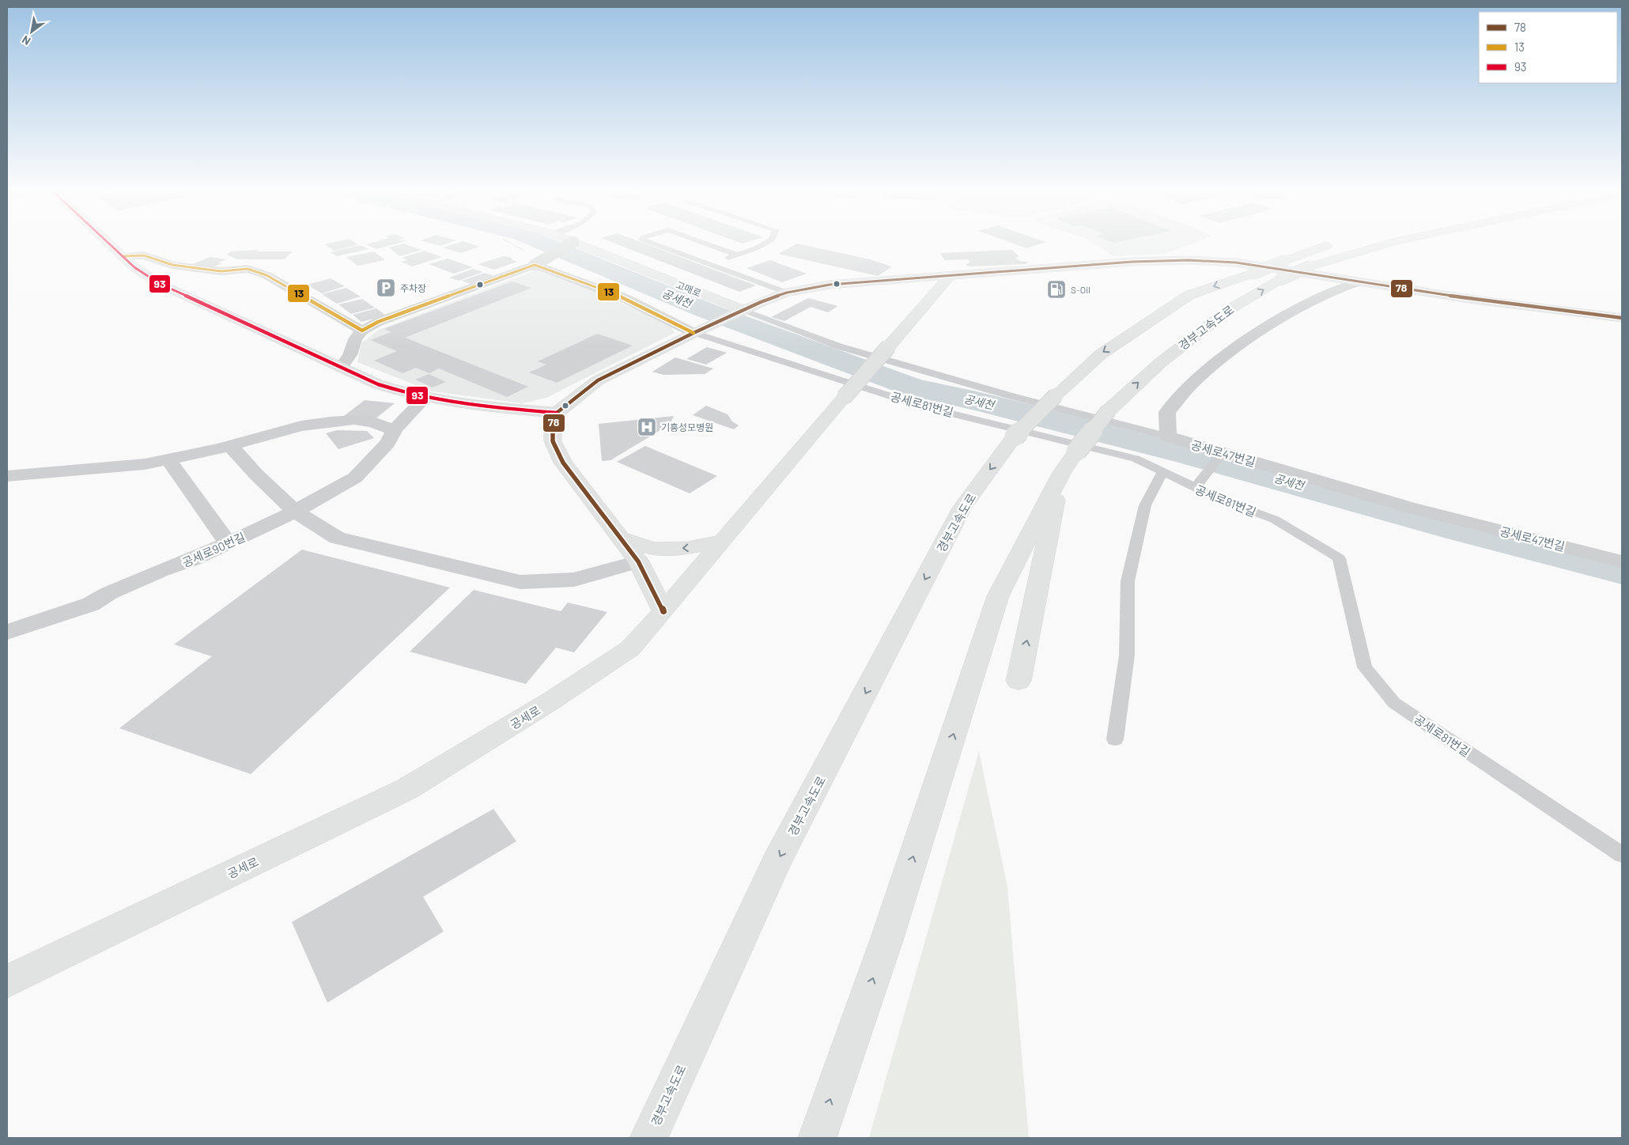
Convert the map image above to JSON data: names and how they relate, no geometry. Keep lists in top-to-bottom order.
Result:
{
  "streets": {
    "main road": ["고매로", "경부고속도로", "공세로"],
    "street": ["공세로47번길", "공세로90번길"],
    "lane": ["공세로81번길"]
  },
  "water": ["공세천"],
  "places": {
    "parking": ["주차장"],
    "fuel station": ["S-Oil"],
    "hospital": ["기흥성모병원"]
  },
  "lines": ["transit line 93", "transit line 13", "transit line 78"],
  "legend": ["78", "13", "93"],
  "north": "bottom left"
}
